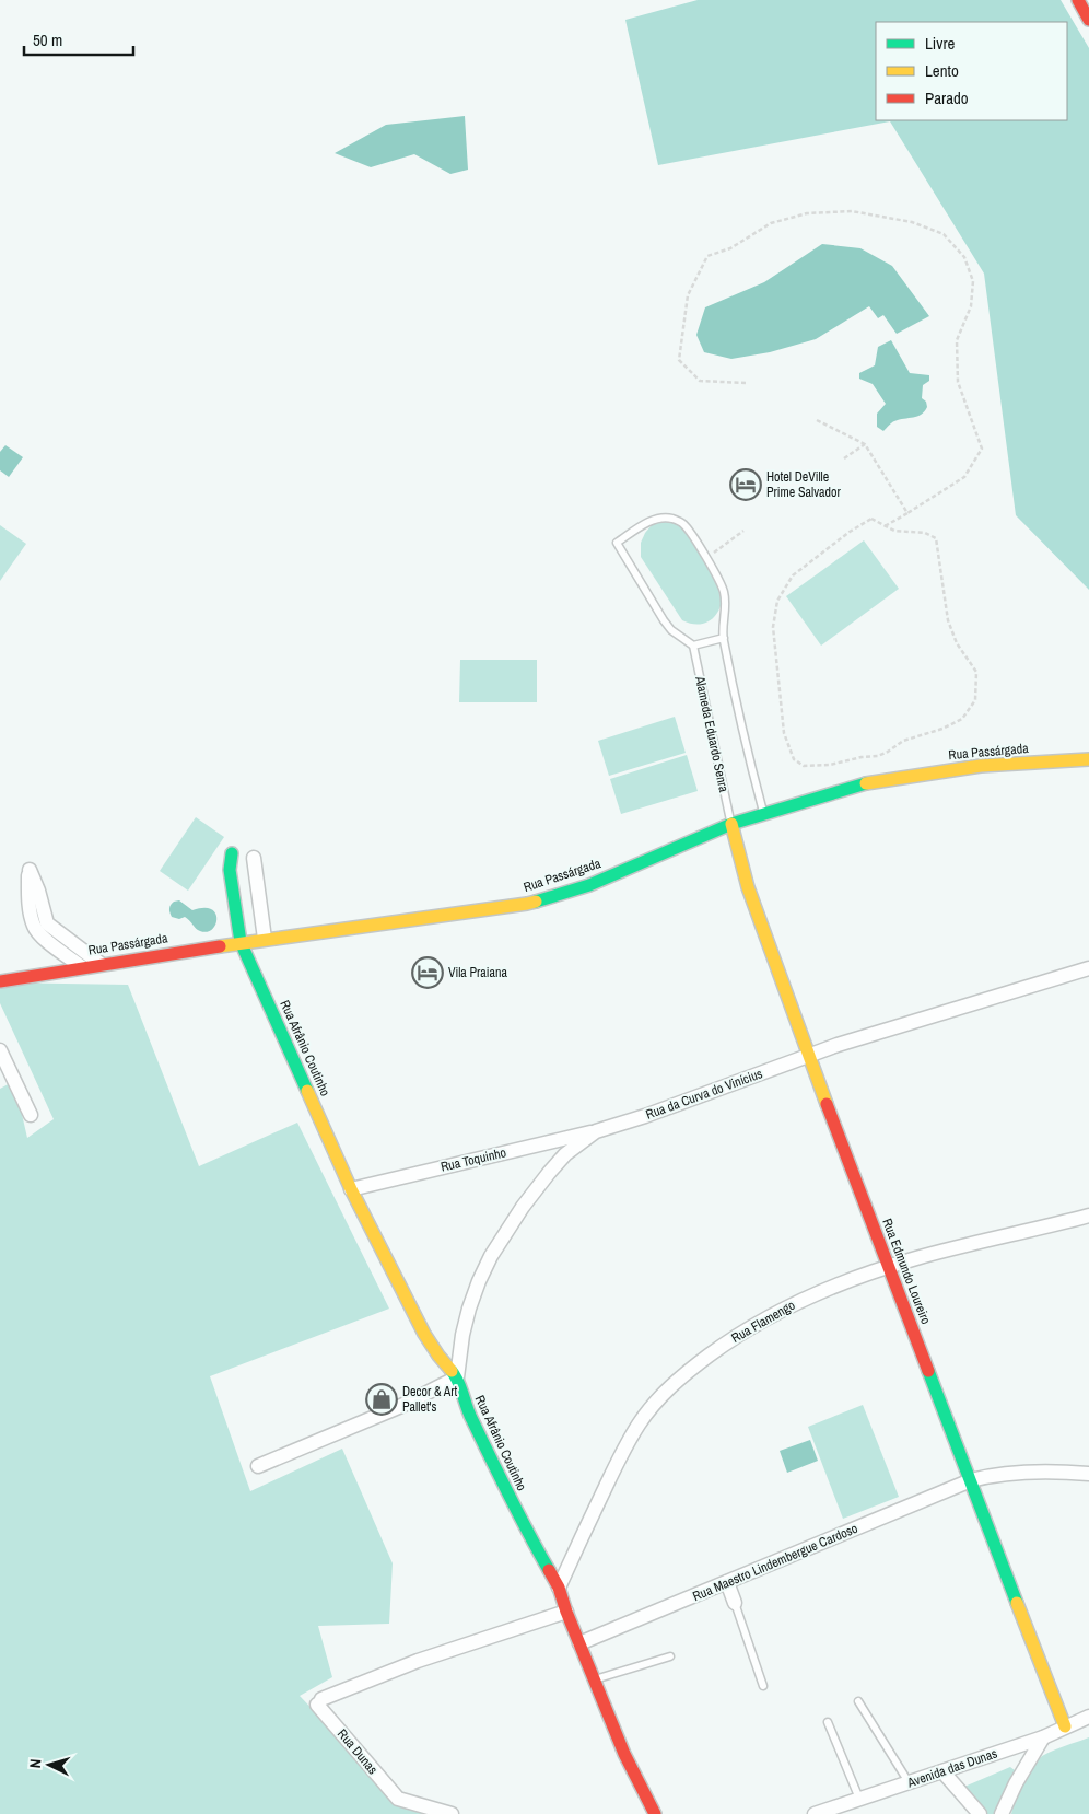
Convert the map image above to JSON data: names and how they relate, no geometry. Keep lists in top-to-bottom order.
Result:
{
  "streets": {
    "street": [
      "Rua Passárgada",
      "Rua Afrânio Coutinho",
      "Rua da Curva do Vinícius",
      "Rua Toquinho",
      "Rua Edmundo Loureiro",
      "Rua Flamengo",
      "Rua Maestro Lindembergue Cardoso",
      "Rua Dunas",
      "Avenida das Dunas"
    ],
    "lane": ["Alameda Eduardo Senra"]
  },
  "crossings": [
    ["Alameda Eduardo Senra", "Rua Passárgada"],
    ["Alameda Eduardo Senra", "Rua Edmundo Loureiro"],
    ["Rua Passárgada", "Rua Afrânio Coutinho"],
    ["Rua Passárgada", "Rua Edmundo Loureiro"],
    ["Rua Afrânio Coutinho", "Rua da Curva do Vinícius"],
    ["Rua Afrânio Coutinho", "Rua Toquinho"],
    ["Rua Afrânio Coutinho", "Rua Flamengo"],
    ["Rua Afrânio Coutinho", "Rua Maestro Lindembergue Cardoso"],
    ["Rua Afrânio Coutinho", "Rua Dunas"],
    ["Rua da Curva do Vinícius", "Rua Toquinho"],
    ["Rua da Curva do Vinícius", "Rua Edmundo Loureiro"],
    ["Rua Edmundo Loureiro", "Rua Flamengo"],
    ["Rua Edmundo Loureiro", "Rua Maestro Lindembergue Cardoso"],
    ["Rua Edmundo Loureiro", "Avenida das Dunas"]
  ],
  "places": {
    "hotel": ["Hotel DeVille Prime Salvador", "Vila Praiana"],
    "shop": ["Decor & Art Pallet's"]
  },
  "legend": ["Livre", "Lento", "Parado"],
  "scale_bar": "50 m",
  "north": "left"
}
